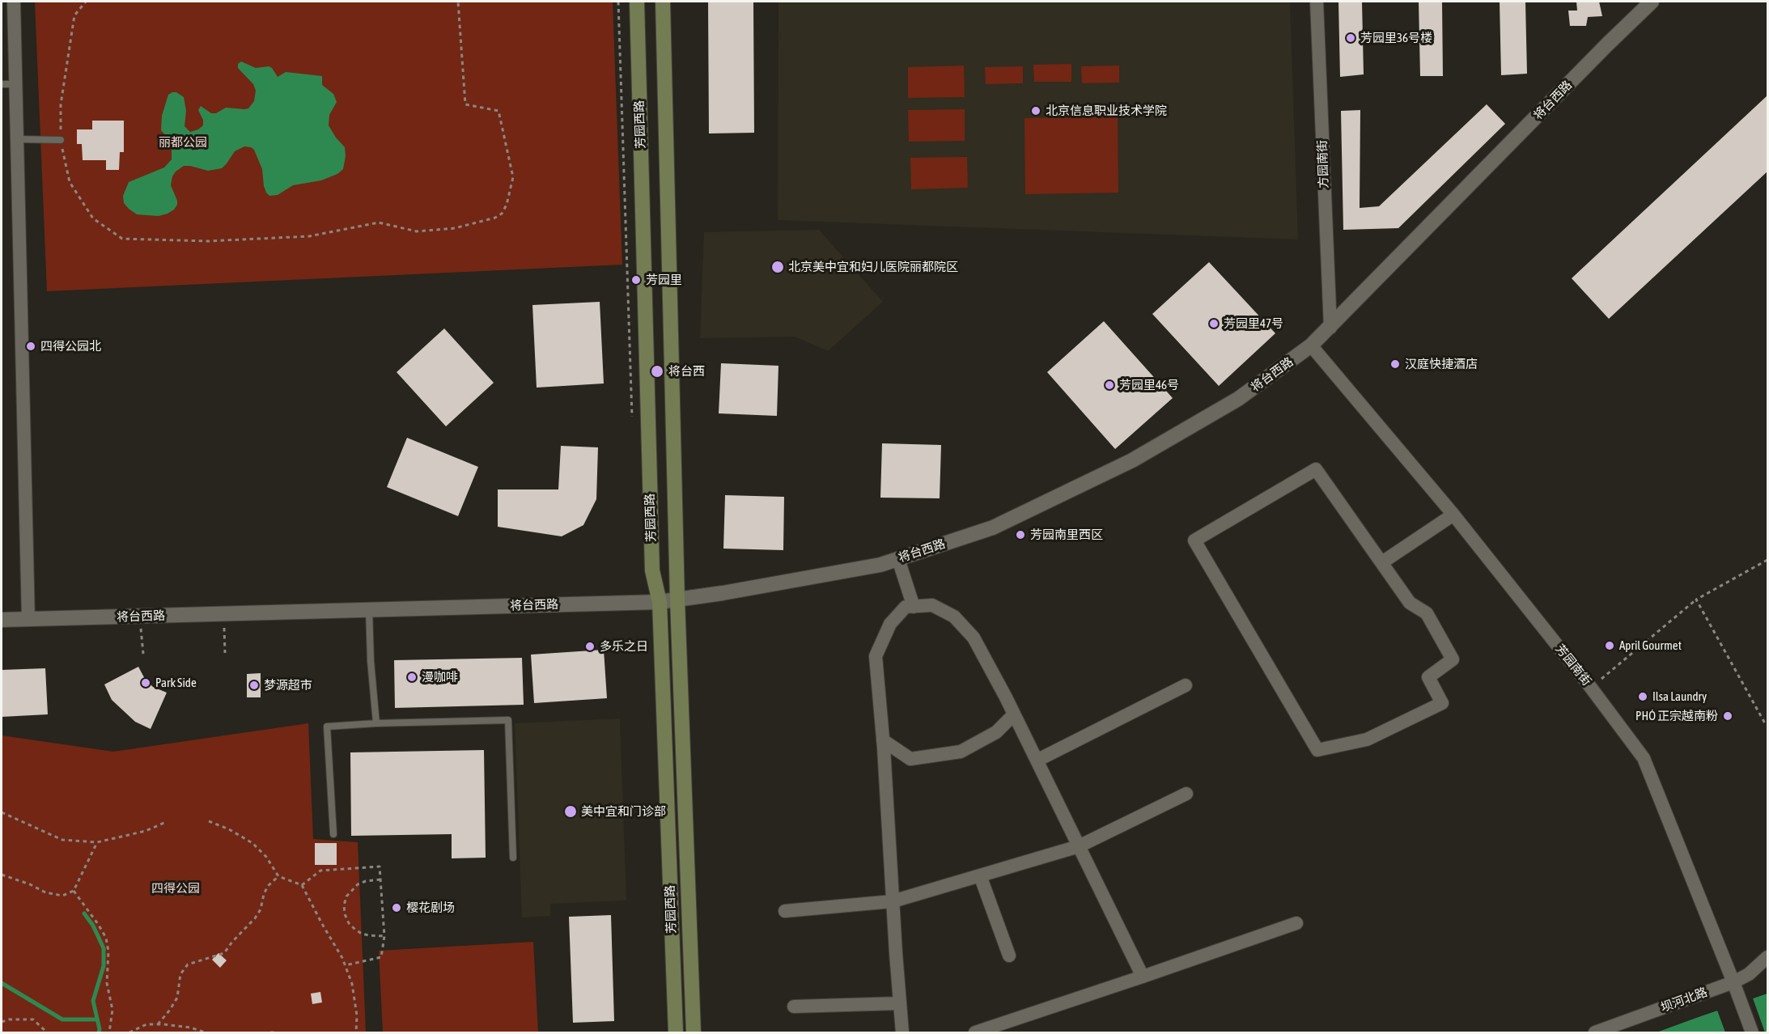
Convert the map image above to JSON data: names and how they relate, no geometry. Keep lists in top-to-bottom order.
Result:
{
  "streets": {
    "main road": ["芳园西路"],
    "street": [
      "将台西路",
      "方园南街",
      "芳园南街",
      "坝河北路"
    ]
  },
  "crossings": [
    ["将台西路", "芳园西路"],
    ["将台西路", "方园南街"],
    ["将台西路", "芳园南街"],
    ["芳园南街", "坝河北路"]
  ],
  "parks": ["丽都公园", "四得公园"],
  "places": [
    "芳园里36号楼",
    "北京信息职业技术学院",
    "北京美中宜和妇儿医院丽都院区",
    "芳园里",
    "芳园里47号",
    "四得公园北",
    "汉庭快捷酒店",
    "将台西",
    "芳园里46号",
    "芳园南里西区",
    "April Gourmet",
    "多乐之日",
    "漫咖啡",
    "Park Side",
    "梦源超市",
    "Ilsa Laundry",
    "PHÓ 正宗越南粉",
    "美中宜和门诊部",
    "樱花剧场"
  ]
}
